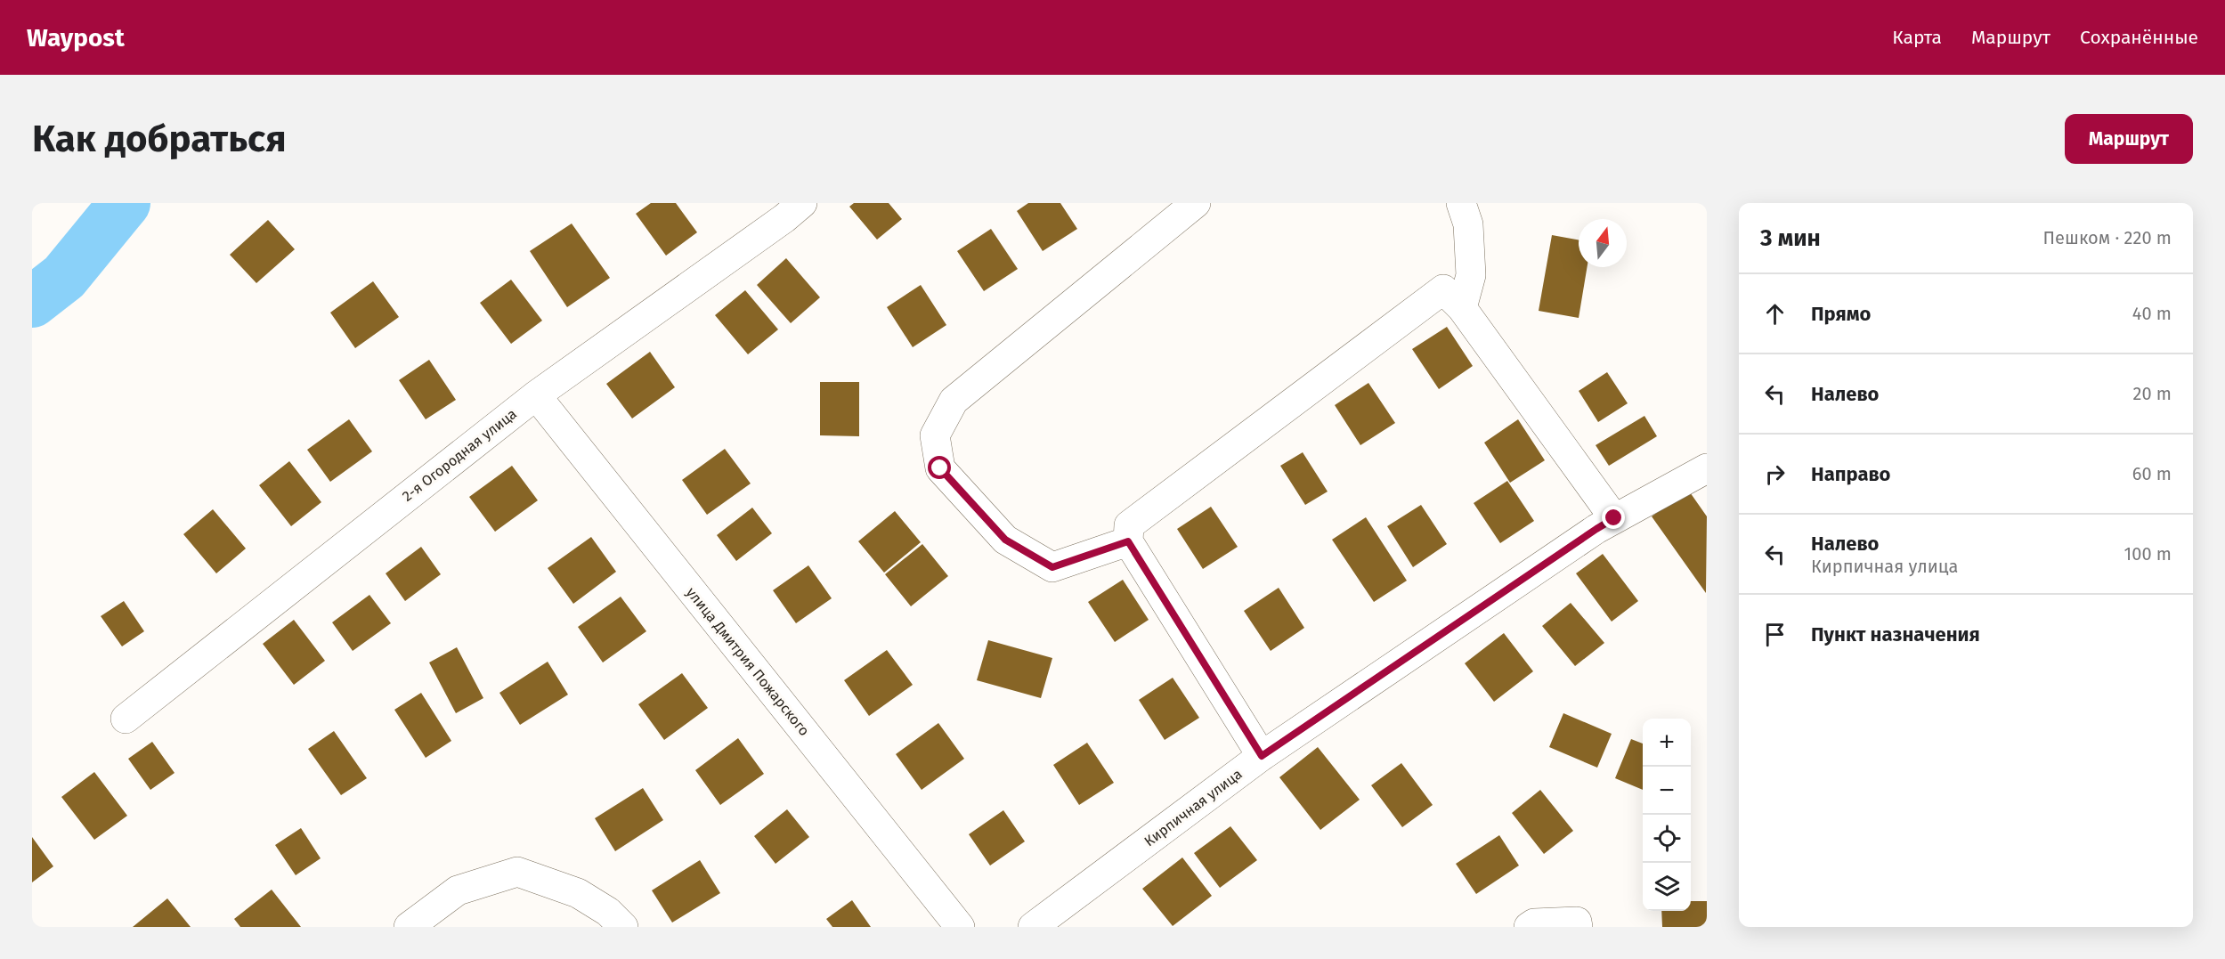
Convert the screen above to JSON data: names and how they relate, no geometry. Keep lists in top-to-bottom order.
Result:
{
  "streets": {
    "street": ["2-я Огородная улица", "улица Дмитрия Пожарского", "Кирпичная улица"]
  },
  "crossings": [
    ["2-я Огородная улица", "улица Дмитрия Пожарского"]
  ],
  "north": "top",
  "page": {
    "header": "Waypost",
    "nav": ["Карта", "Маршрут", "Сохранённые"],
    "buttons": "Маршрут",
    "title": "Как добраться",
    "heading": ["3 мин", "Пешком · 220 m"],
    "list": [
      ["Прямо", "40 m"],
      ["Налево", "20 m"],
      ["Направо", "60 m"],
      ["Налево", "Кирпичная улица", "100 m"],
      "Пункт назначения"
    ],
    "map_buttons": ["+", "−"]
  }
}
